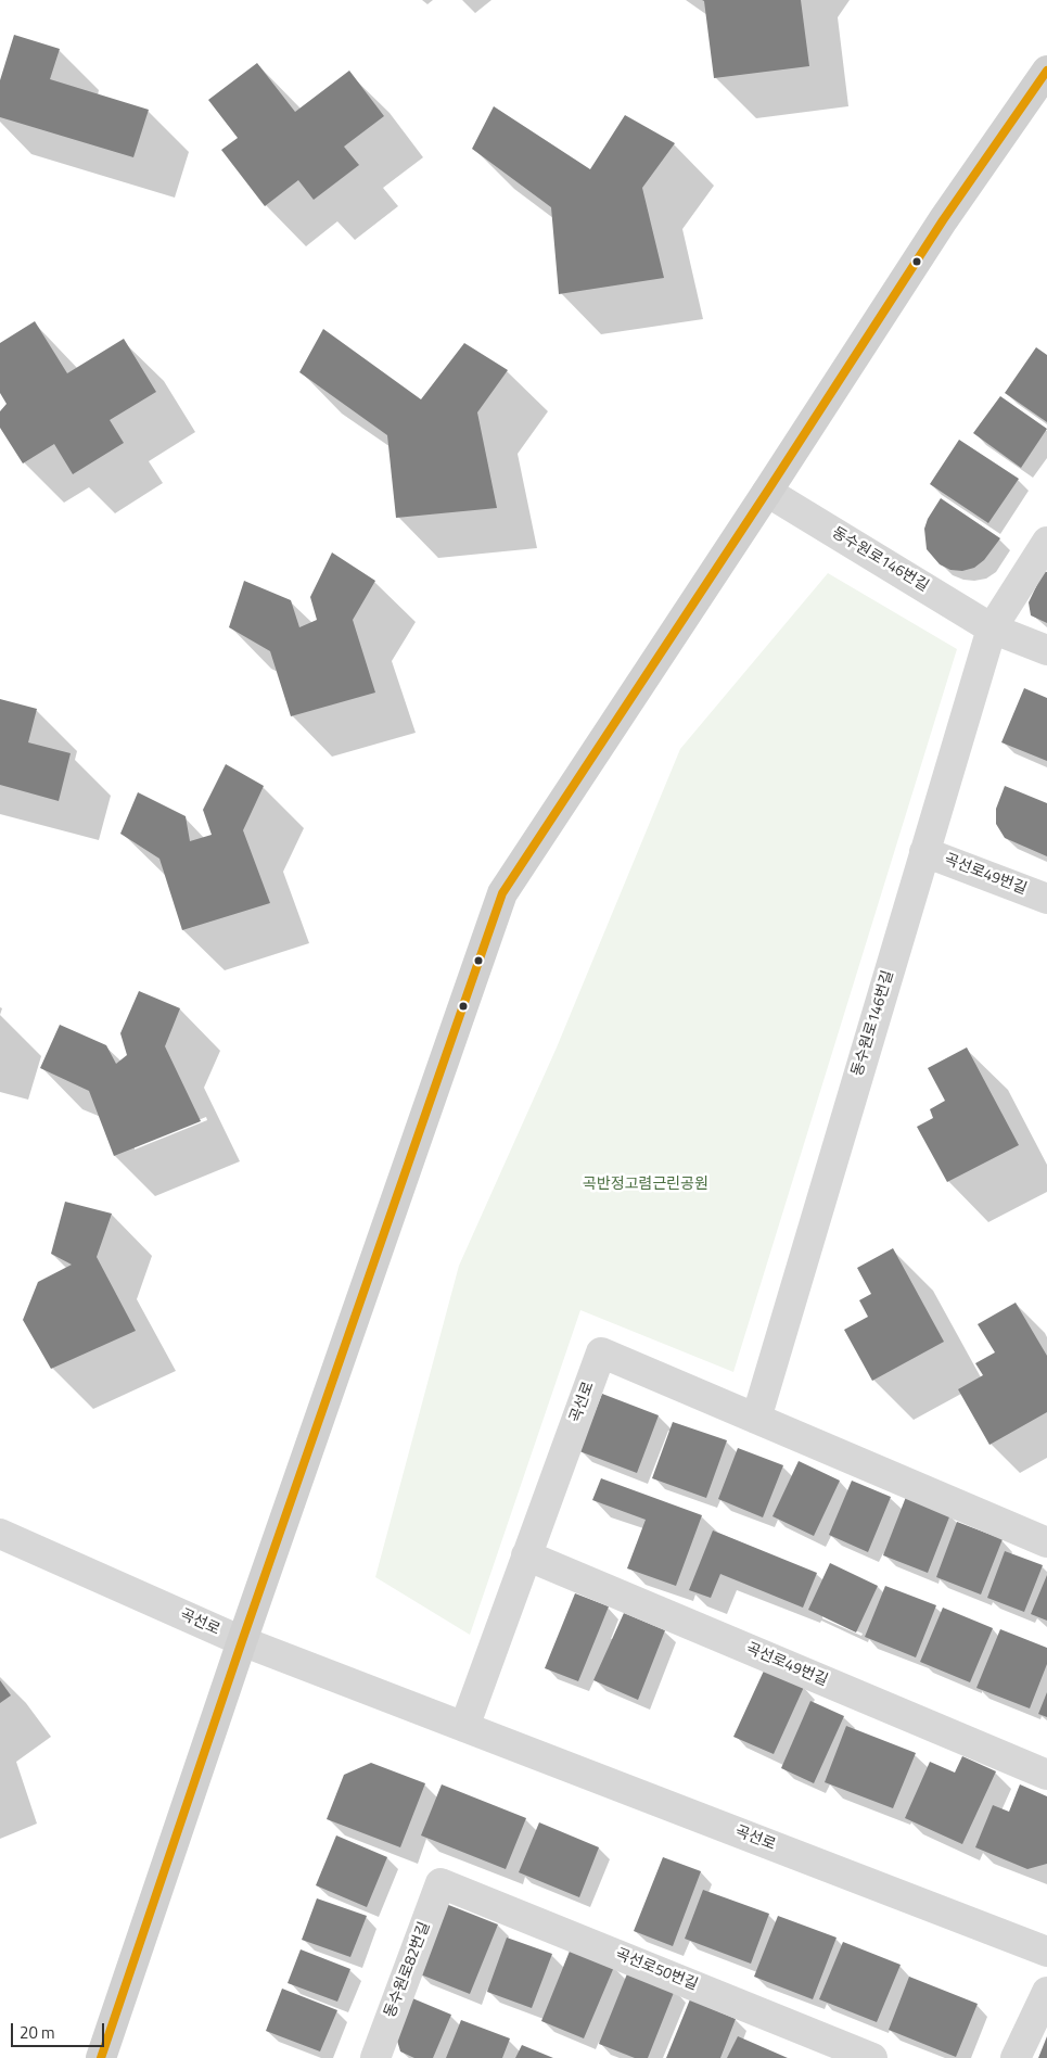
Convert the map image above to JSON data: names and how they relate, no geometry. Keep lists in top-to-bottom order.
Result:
{
  "streets": {
    "street": [
      "동수원로146번길",
      "곡선로49번길",
      "곡선로",
      "동수원로82번길",
      "곡선로50번길"
    ]
  },
  "crossings": [
    ["동수원로146번길", "곡선로49번길"],
    ["동수원로146번길", "곡선로"],
    ["곡선로49번길", "곡선로"],
    ["동수원로82번길", "곡선로50번길"]
  ],
  "parks": ["곡반정고렴근린공원"],
  "scale_bar": "20 m"
}
